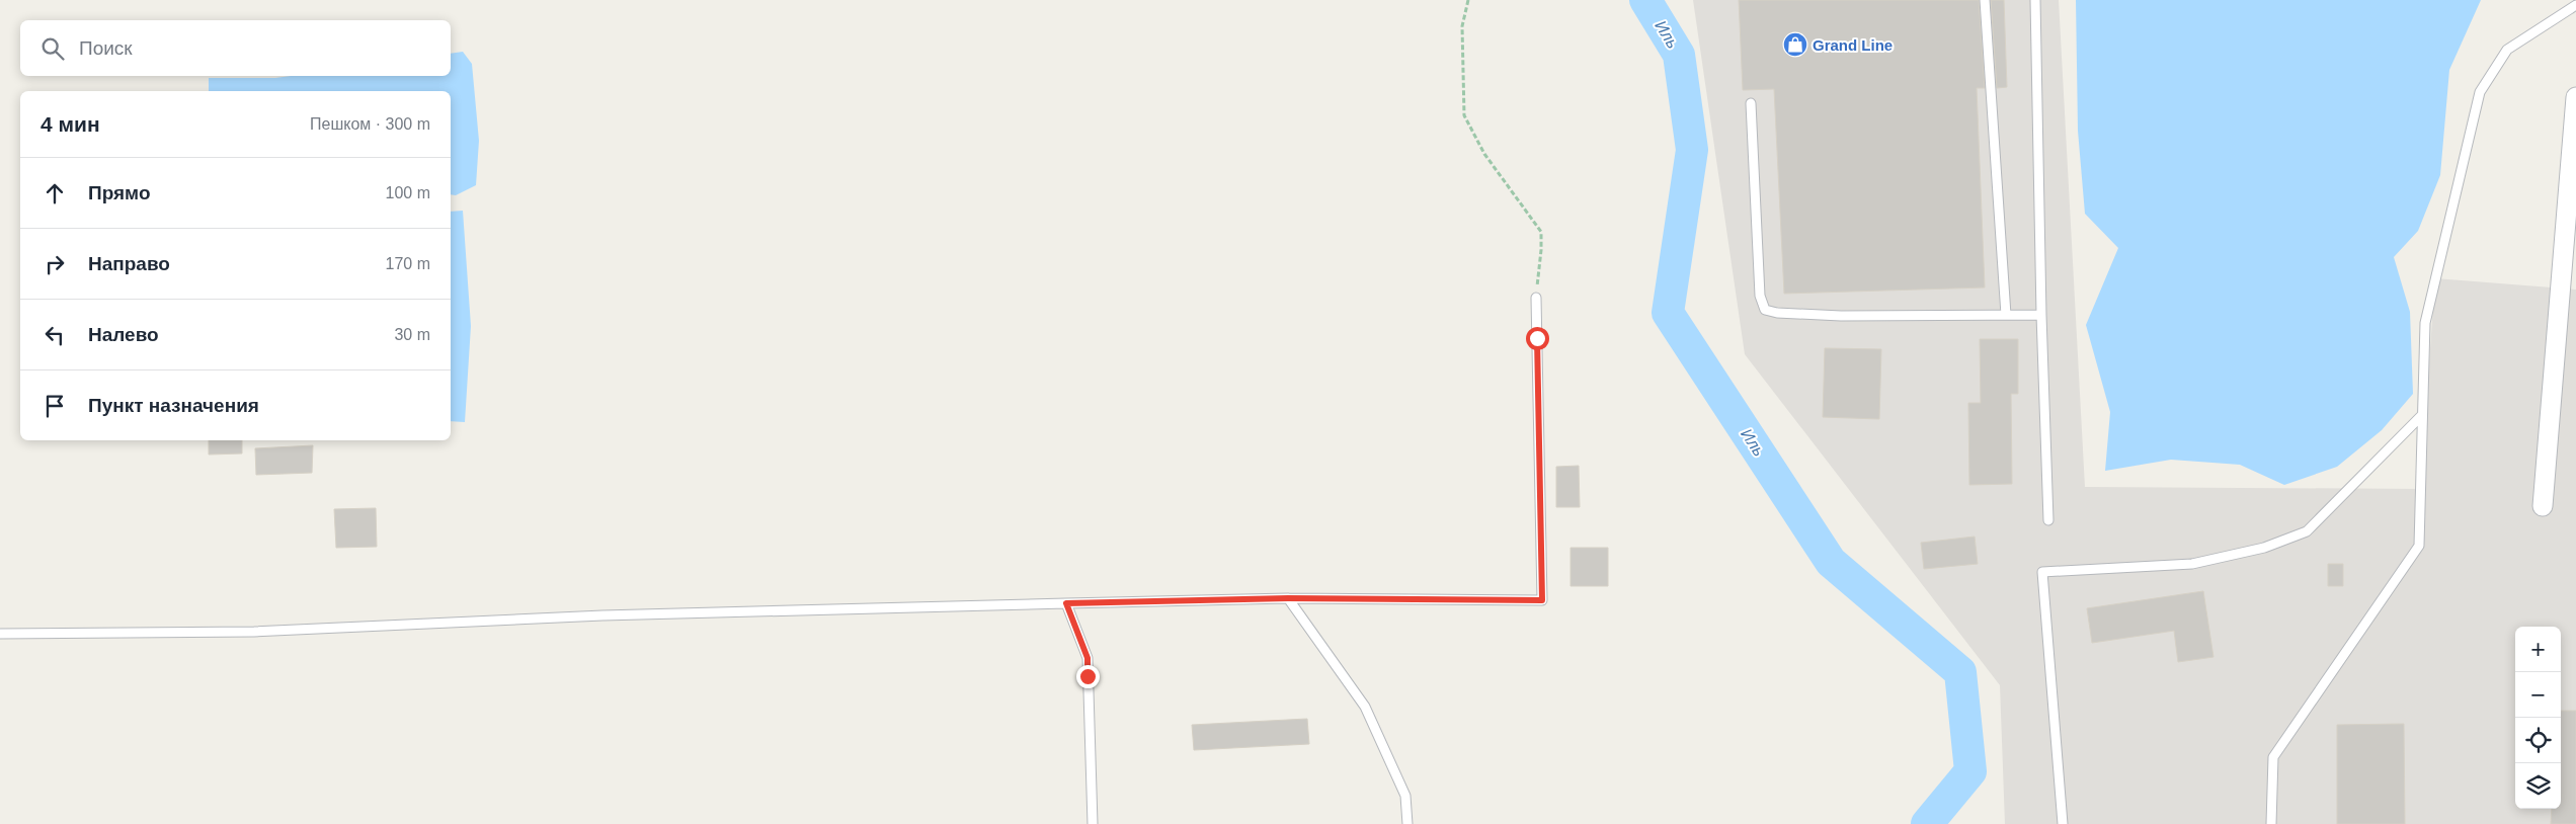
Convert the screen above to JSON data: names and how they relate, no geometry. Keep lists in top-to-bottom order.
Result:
{
  "water": ["Иль"],
  "places": {
    "shop": ["Grand Line"]
  },
  "page": {
    "search": "Поиск",
    "heading": ["4 мин", "Пешком · 300 m"],
    "list": [
      ["Прямо", "100 m"],
      ["Направо", "170 m"],
      ["Налево", "30 m"],
      "Пункт назначения"
    ],
    "map_buttons": ["+", "−"]
  }
}
